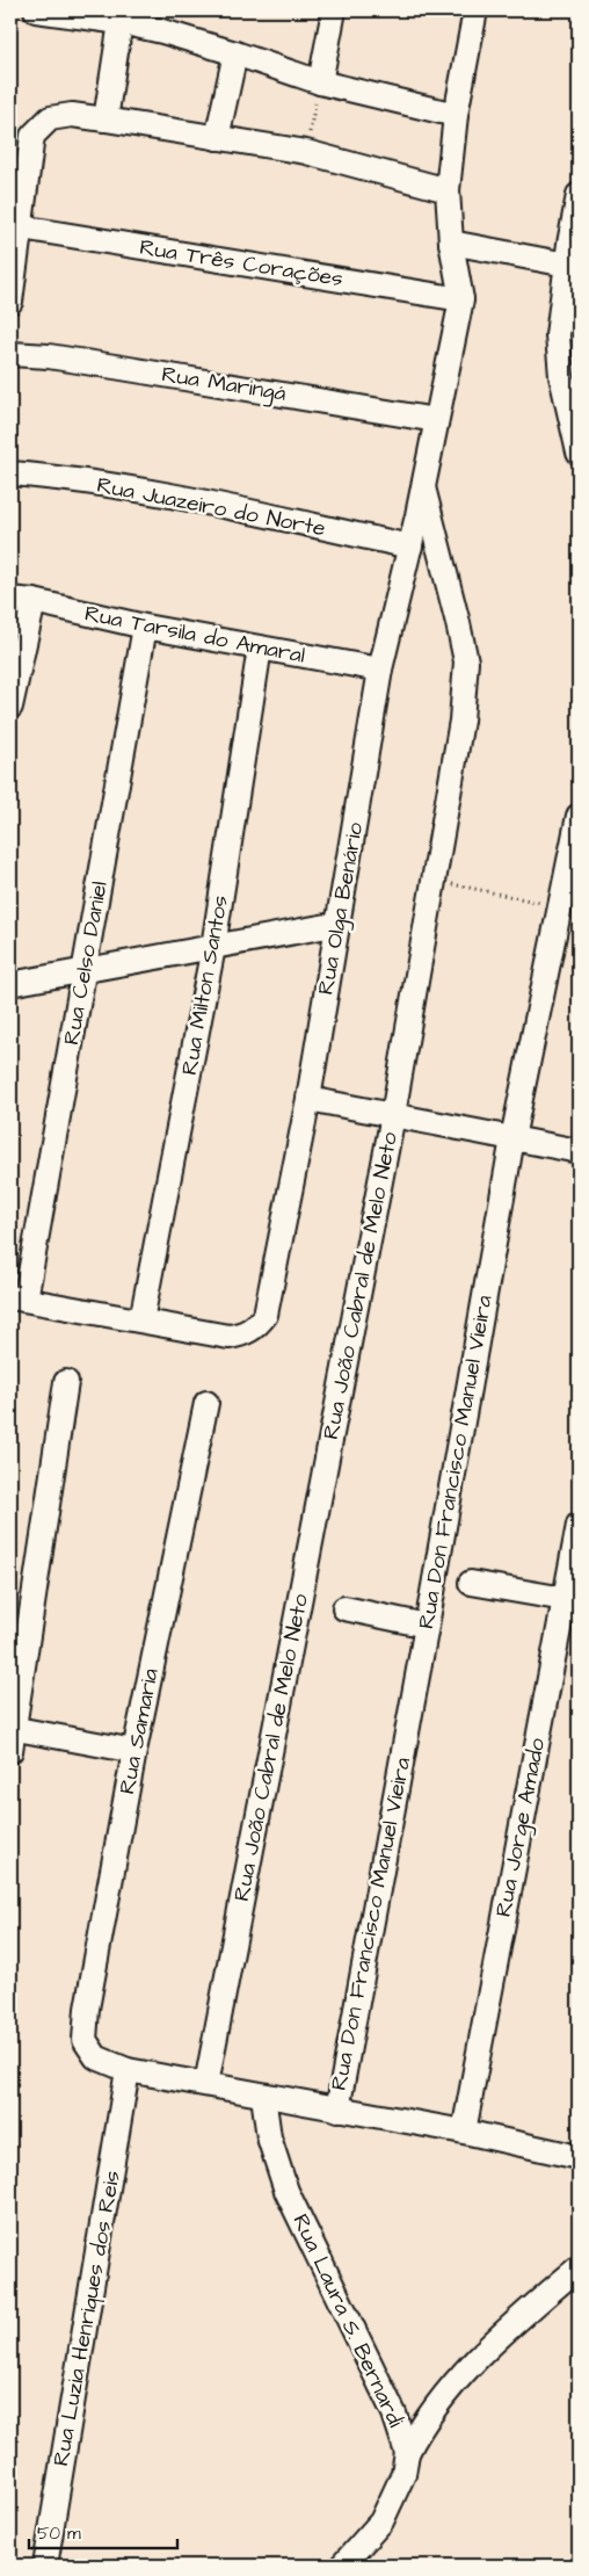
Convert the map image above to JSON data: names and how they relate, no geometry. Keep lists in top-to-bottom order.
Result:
{
  "streets": {
    "street": [
      "Rua Três Corações",
      "Rua Maringá",
      "Rua Juazeiro do Norte",
      "Rua Tarsila do Amaral",
      "Rua Olga Benário",
      "Rua Celso Daniel",
      "Rua Milton Santos",
      "Rua João Cabral de Melo Neto",
      "Rua Don Francisco Manuel Vieira",
      "Rua Samaria",
      "Rua Jorge Amado",
      "Rua Luzia Henriques dos Reis",
      "Rua Laura S. Bernardi"
    ]
  },
  "crossings": [
    ["Rua Três Corações", "Rua Olga Benário"],
    ["Rua Maringá", "Rua Olga Benário"],
    ["Rua Juazeiro do Norte", "Rua Olga Benário"],
    ["Rua Tarsila do Amaral", "Rua Olga Benário"],
    ["Rua Tarsila do Amaral", "Rua Celso Daniel"],
    ["Rua Tarsila do Amaral", "Rua Milton Santos"],
    ["Rua Olga Benário", "Rua Milton Santos"],
    ["Rua Olga Benário", "Rua João Cabral de Melo Neto"],
    ["Rua Samaria", "Rua Luzia Henriques dos Reis"]
  ],
  "scale_bar": "50 m"
}
